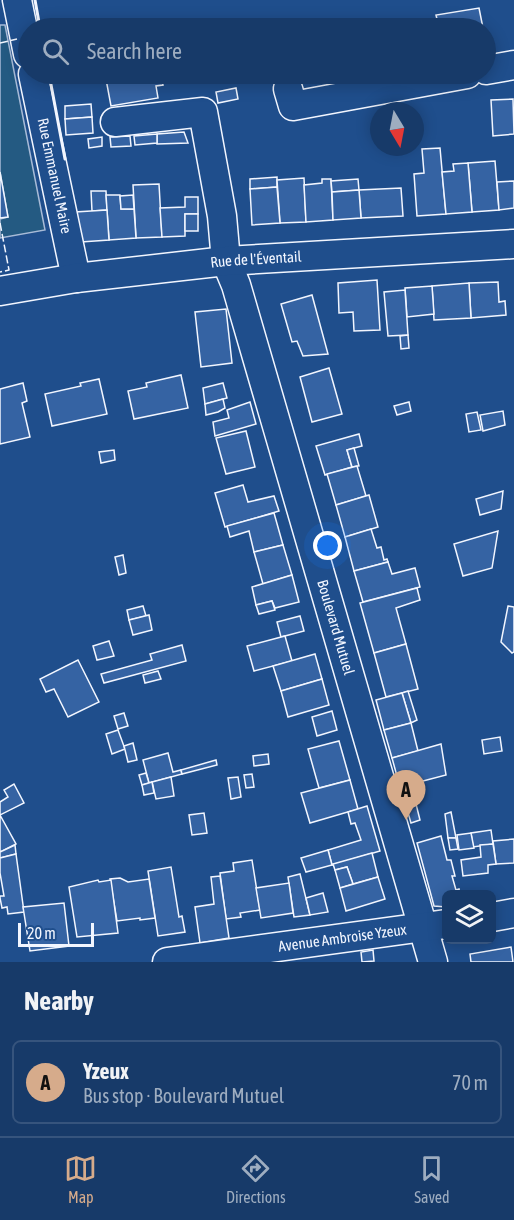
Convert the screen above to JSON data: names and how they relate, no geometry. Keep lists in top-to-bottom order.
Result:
{
  "streets": {
    "street": [
      "Rue Emmanuel Maire",
      "Rue de l'Éventail",
      "Boulevard Mutuel",
      "Avenue Ambroise Yzeux"
    ]
  },
  "crossings": [
    ["Rue Emmanuel Maire", "Rue de l'Éventail"],
    ["Rue de l'Éventail", "Boulevard Mutuel"],
    ["Boulevard Mutuel", "Avenue Ambroise Yzeux"]
  ],
  "scale_bar": "20 m",
  "north": "bottom",
  "page": {
    "search": "Search here",
    "pins": "A",
    "scale": "20 m",
    "heading": "Nearby",
    "list": [
      {
        "mark": "A",
        "name": "Yzeux",
        "note": "Bus stop · Boulevard Mutuel",
        "value": "70 m"
      }
    ],
    "nav": ["Map", "Directions", "Saved"]
  }
}
